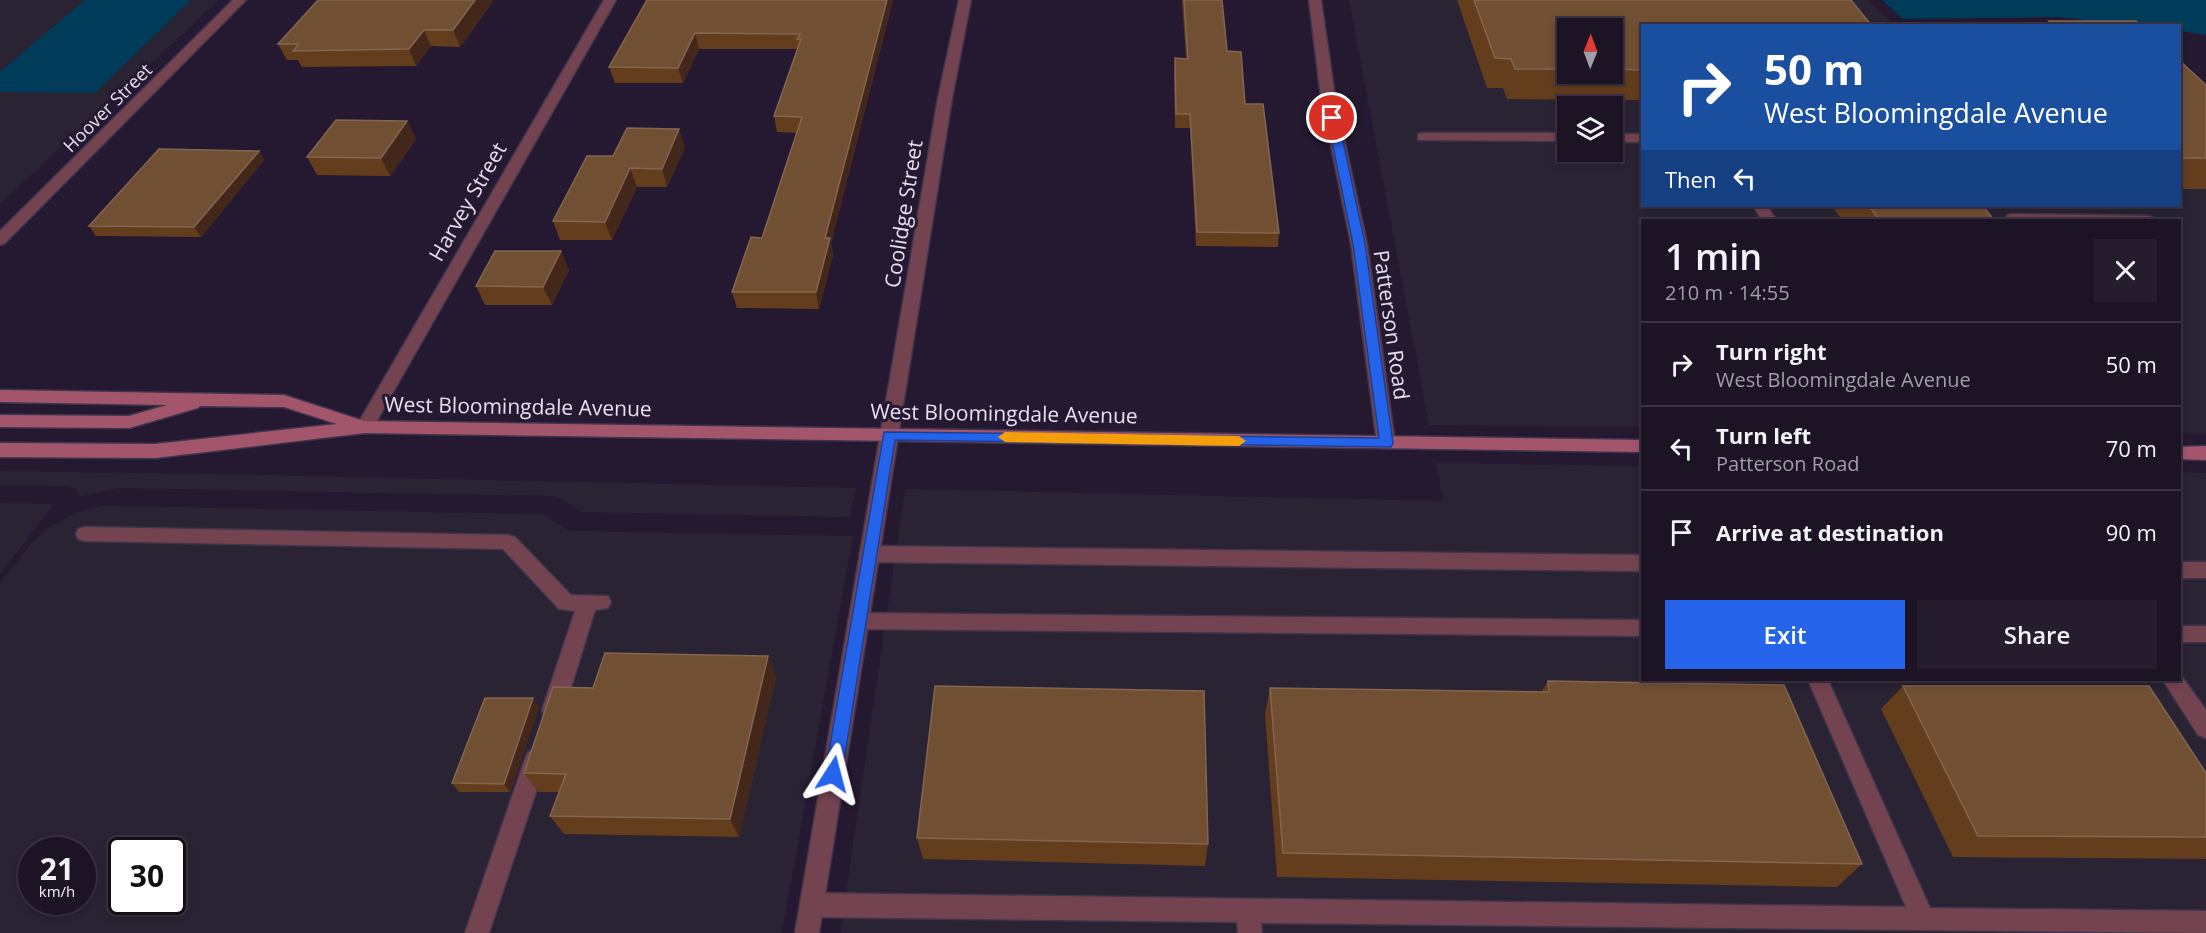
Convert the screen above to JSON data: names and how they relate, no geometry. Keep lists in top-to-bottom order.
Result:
{
  "streets": {
    "main road": ["West Bloomingdale Avenue"],
    "street": [
      "Hoover Street",
      "Harvey Street",
      "Coolidge Street",
      "Patterson Road"
    ]
  },
  "crossings": [
    ["Harvey Street", "West Bloomingdale Avenue"],
    ["Coolidge Street", "West Bloomingdale Avenue"],
    ["Patterson Road", "West Bloomingdale Avenue"]
  ],
  "north": "top",
  "page": {
    "turn": ["50 m", "West Bloomingdale Avenue"],
    "then": "Then",
    "heading": ["1 min", "210 m · 14:55"],
    "list": [
      {
        "name": "Turn right",
        "note": "West Bloomingdale Avenue",
        "value": "50 m"
      },
      {
        "name": "Turn left",
        "note": "Patterson Road",
        "value": "70 m"
      },
      {
        "name": "Arrive at destination",
        "value": "90 m"
      }
    ],
    "buttons": ["Exit", "Share"],
    "speed": "21 km/h",
    "limit": "30"
  }
}
